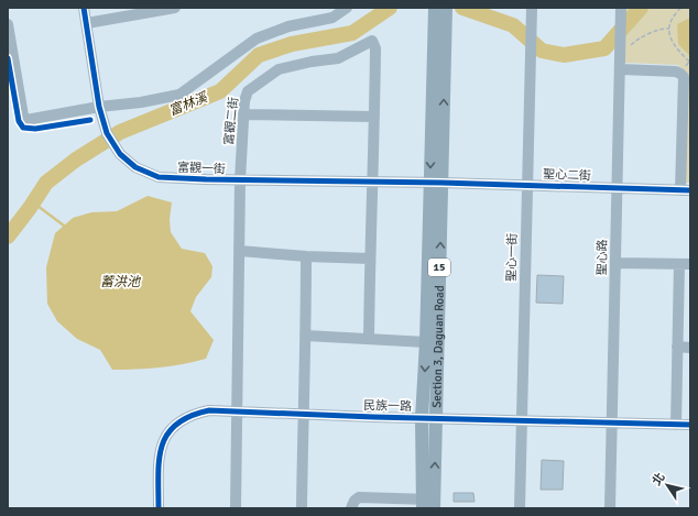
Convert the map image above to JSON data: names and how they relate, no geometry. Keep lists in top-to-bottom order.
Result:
{
  "streets": {
    "main road": ["15", "Section 3, Daguan Road"],
    "street": [
      "富觀二街",
      "富觀一街",
      "聖心二街",
      "聖心一街",
      "聖心路",
      "民族一路"
    ]
  },
  "crossings": [
    ["富觀二街", "富觀一街"],
    ["富觀二街", "民族一路"],
    ["富觀一街", "聖心二街"],
    ["富觀一街", "Section 3, Daguan Road"],
    ["聖心二街", "聖心一街"],
    ["聖心二街", "聖心路"],
    ["聖心二街", "Section 3, Daguan Road"],
    ["聖心一街", "民族一路"],
    ["聖心路", "民族一路"],
    ["15", "Section 3, Daguan Road"],
    ["Section 3, Daguan Road", "民族一路"]
  ],
  "water": ["富林溪", "蓄洪池"],
  "north": "top left"
}
